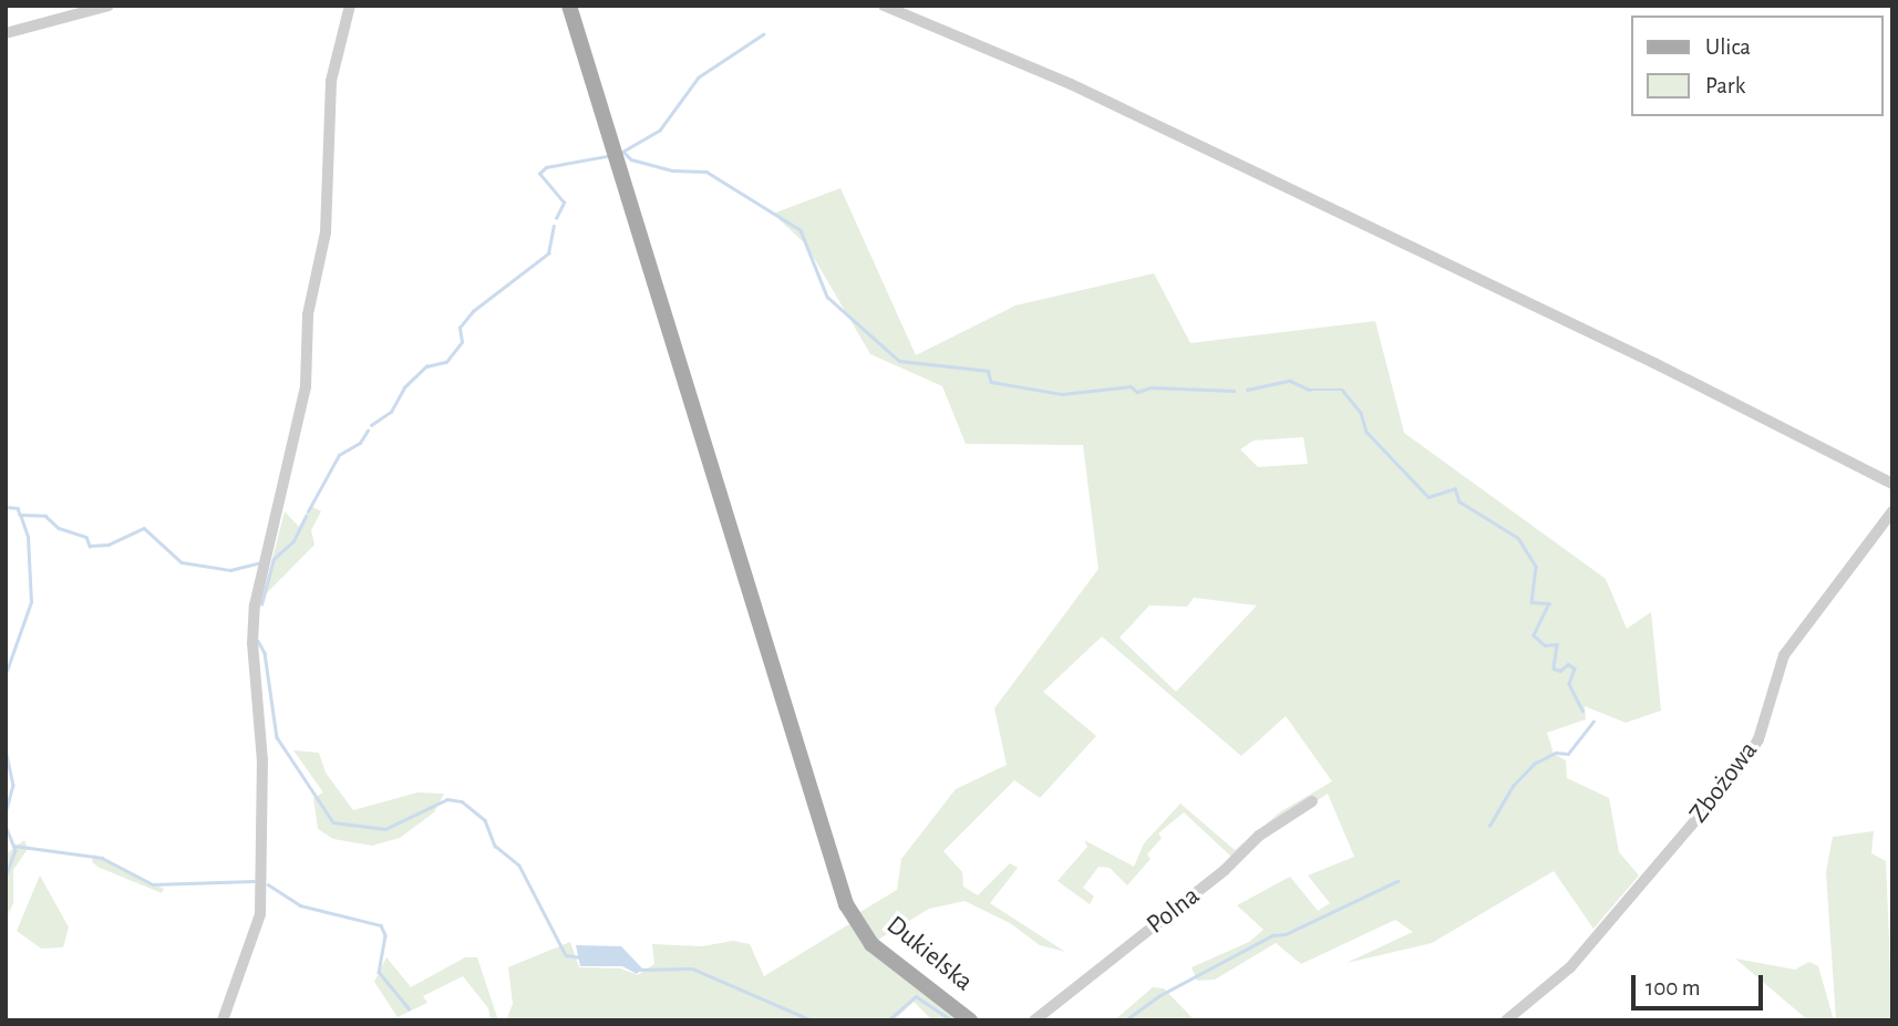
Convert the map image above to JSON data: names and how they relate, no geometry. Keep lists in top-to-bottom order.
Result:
{
  "streets": {
    "main road": ["Dukielska"],
    "street": ["Zbożowa", "Polna"]
  },
  "legend": ["Ulica", "Park"],
  "scale_bar": "100 m"
}
